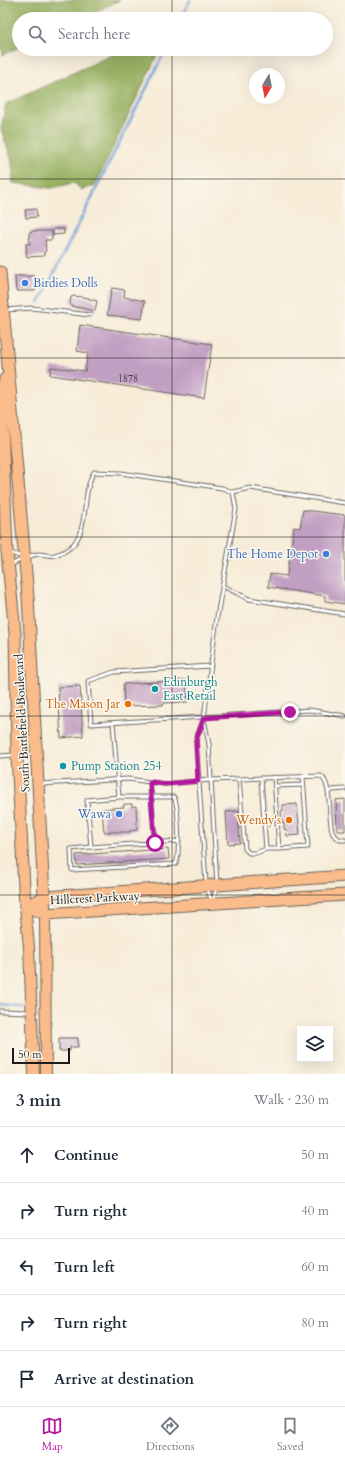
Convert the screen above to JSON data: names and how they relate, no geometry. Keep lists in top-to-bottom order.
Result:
{
  "streets": {
    "highway": ["South Battlefield Boulevard", "Hillcrest Parkway"]
  },
  "crossings": [
    ["South Battlefield Boulevard", "Hillcrest Parkway"]
  ],
  "places": [
    "Birdies Dolls",
    "The Home Depot",
    "Edinburgh East Retail",
    "The Mason Jar",
    "Pump Station 254",
    "Wawa",
    "Wendy's"
  ],
  "house_numbers": ["1878"],
  "scale_bar": "50 m",
  "north": "bottom",
  "page": {
    "search": "Search here",
    "scale": "50 m",
    "heading": ["3 min", "Walk · 230 m"],
    "list": [
      ["Continue", "50 m"],
      ["Turn right", "40 m"],
      ["Turn left", "60 m"],
      ["Turn right", "80 m"],
      "Arrive at destination"
    ],
    "nav": ["Map", "Directions", "Saved"]
  }
}
